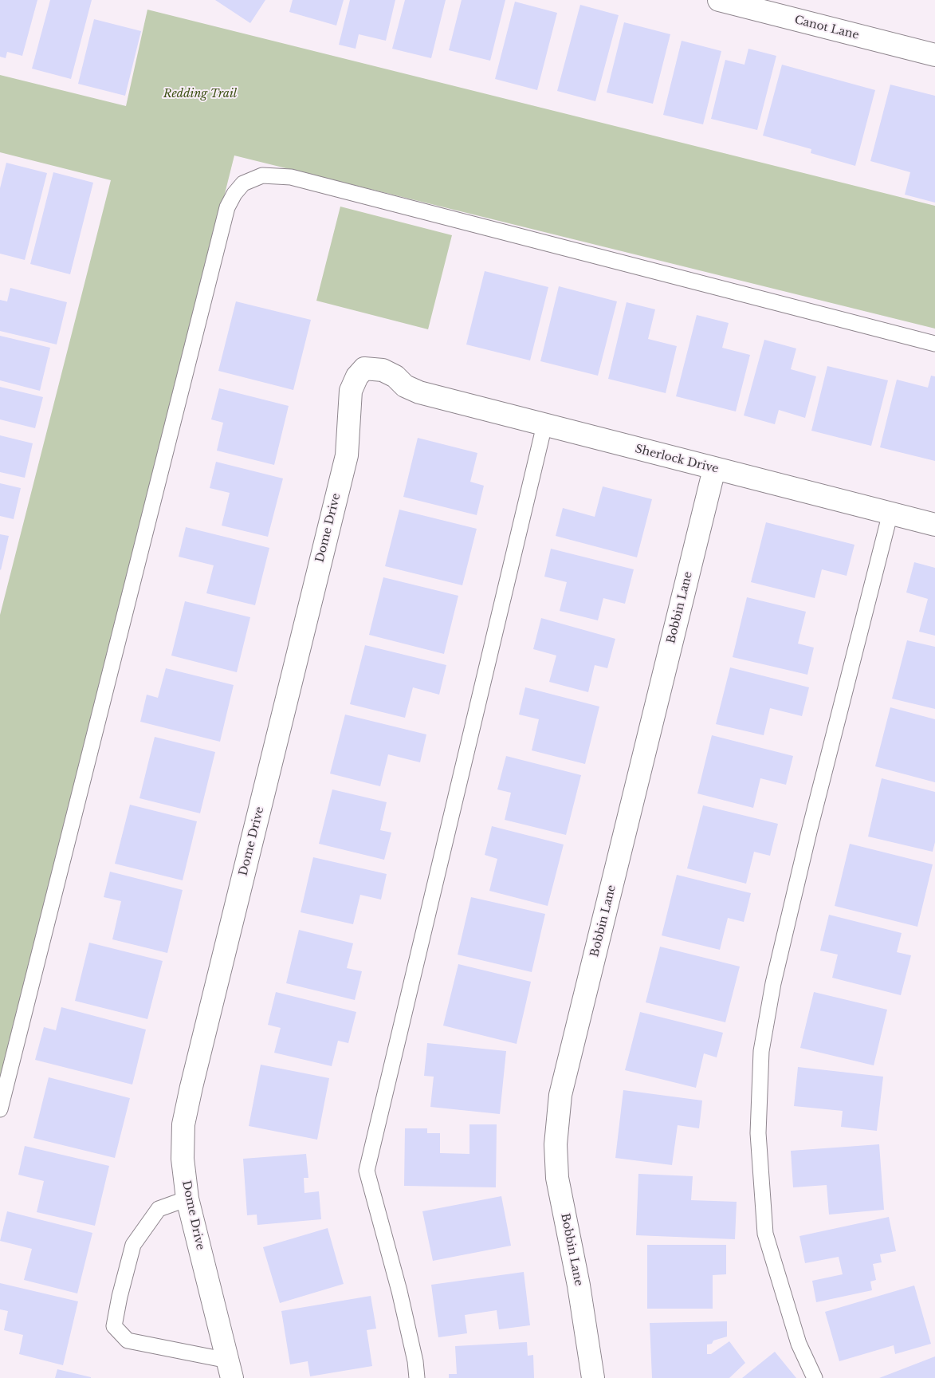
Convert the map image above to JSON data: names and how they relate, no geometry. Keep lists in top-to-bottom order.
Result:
{
  "streets": {
    "street": [
      "Canot Lane",
      "Sherlock Drive",
      "Dome Drive",
      "Bobbin Lane"
    ]
  },
  "crossings": [
    ["Sherlock Drive", "Dome Drive"],
    ["Sherlock Drive", "Bobbin Lane"]
  ],
  "parks": ["Redding Trail"]
}
